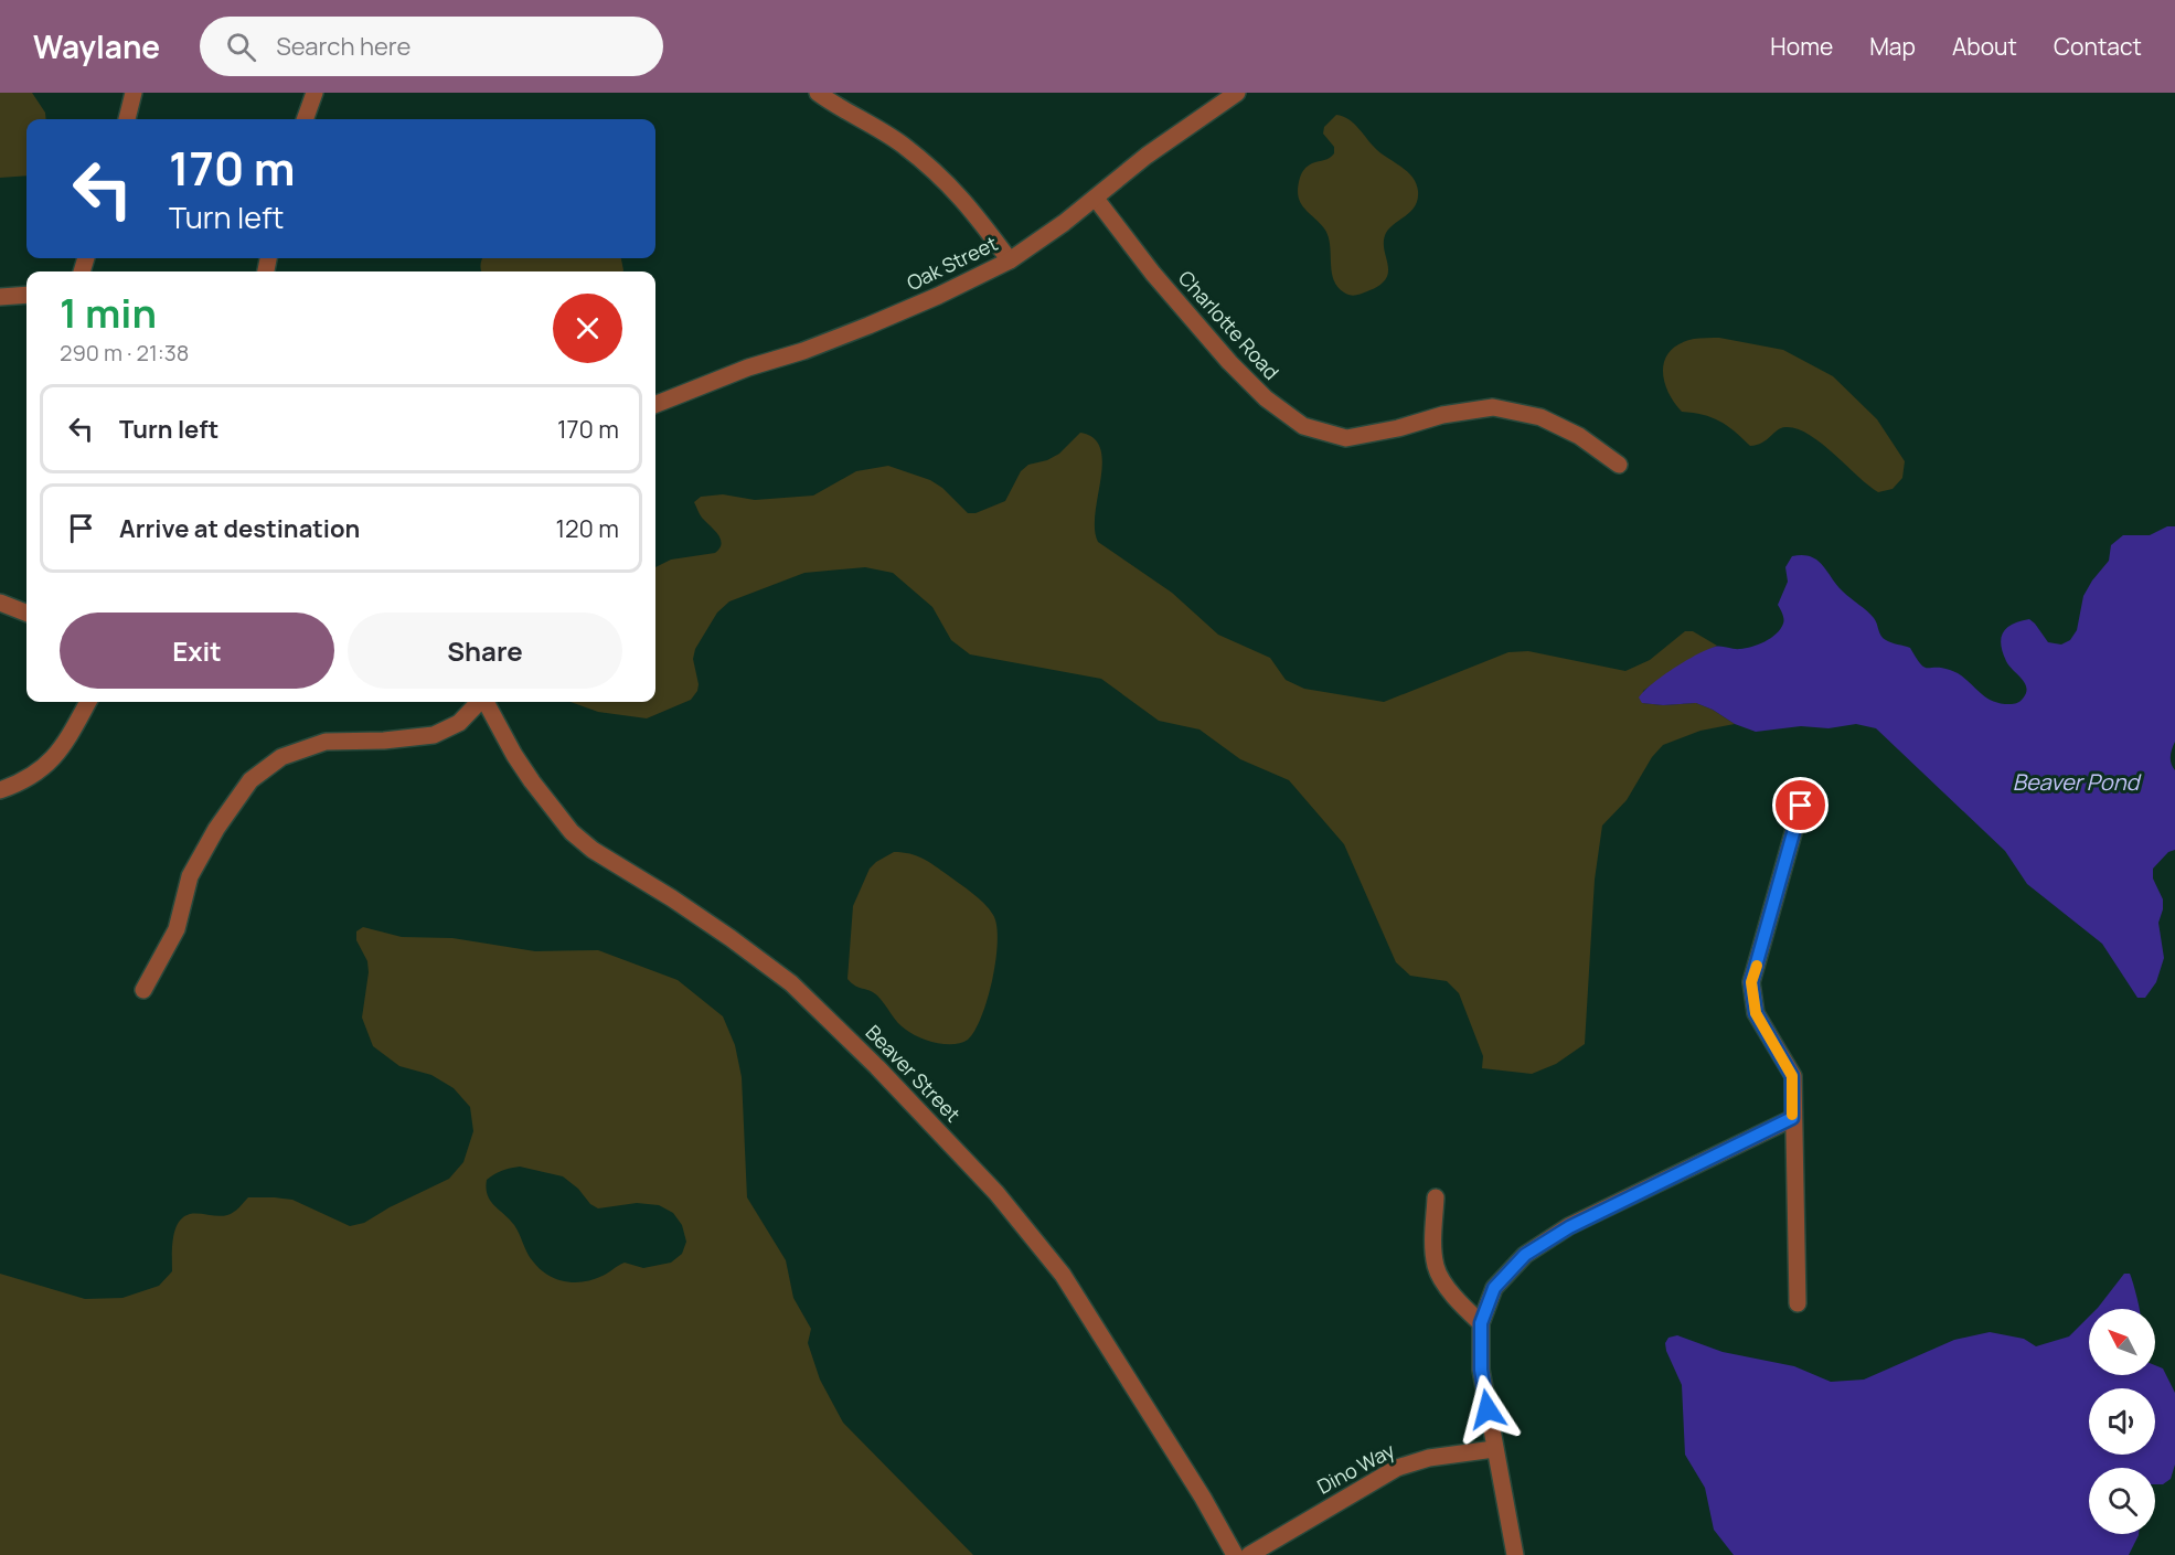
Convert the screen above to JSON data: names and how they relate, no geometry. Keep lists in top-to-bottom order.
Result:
{
  "streets": {
    "street": [
      "Oak Street",
      "Charlotte Road",
      "Beaver Street",
      "Dino Way"
    ]
  },
  "crossings": [
    ["Oak Street", "Charlotte Road"]
  ],
  "water": ["Beaver Pond"],
  "north": "top left",
  "page": {
    "header": "Waylane",
    "search": "Search here",
    "nav": [
      "Home",
      "Map",
      "About",
      "Contact"
    ],
    "turn": ["170 m", "Turn left"],
    "heading": ["1 min", "290 m · 21:38"],
    "list": [
      {
        "name": "Turn left",
        "value": "170 m"
      },
      {
        "name": "Arrive at destination",
        "value": "120 m"
      }
    ],
    "buttons": ["Exit", "Share"]
  }
}
